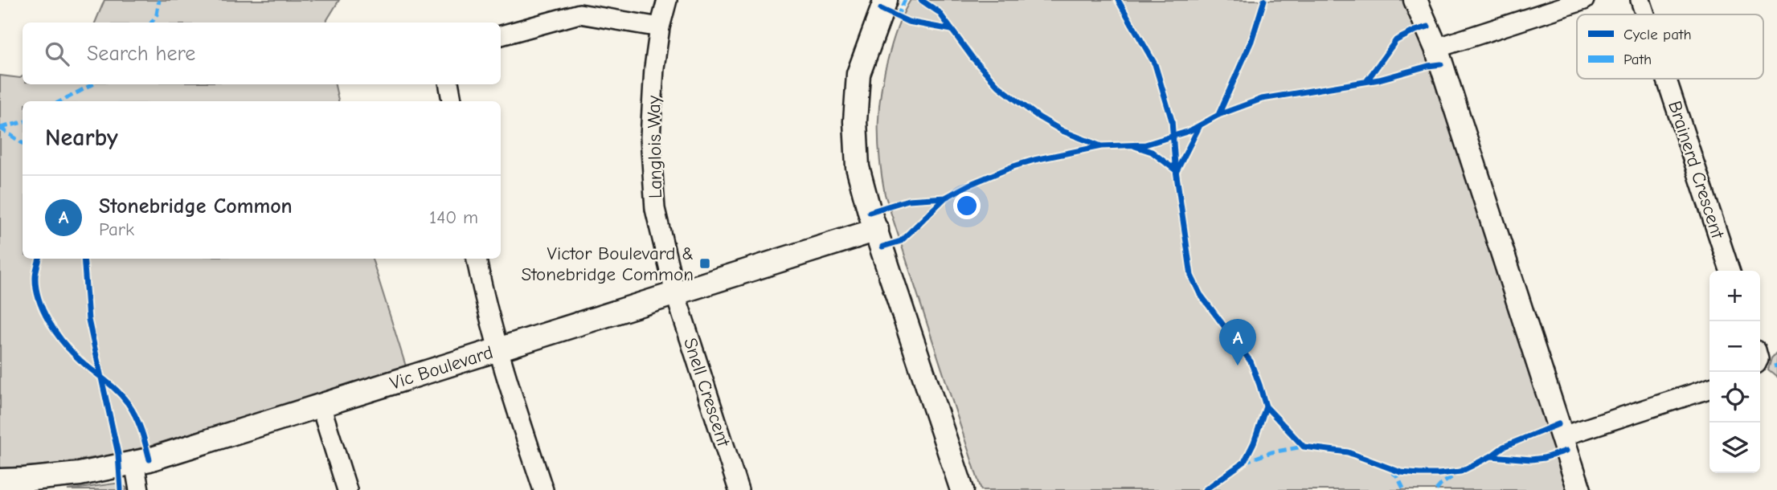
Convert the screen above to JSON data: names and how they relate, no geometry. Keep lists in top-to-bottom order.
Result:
{
  "streets": {
    "street": [
      "Langlois Way",
      "Brainerd Crescent",
      "Vic Boulevard",
      "Snell Crescent"
    ]
  },
  "crossings": [
    ["Langlois Way", "Vic Boulevard"],
    ["Langlois Way", "Snell Crescent"],
    ["Vic Boulevard", "Snell Crescent"]
  ],
  "places": {
    "transit": ["Victor Boulevard & Stonebridge Common"]
  },
  "legend": ["Cycle path", "Path"],
  "page": {
    "search": "Search here",
    "heading": "Nearby",
    "list": [
      {
        "mark": "A",
        "name": "Stonebridge Common",
        "note": "Park",
        "value": "140 m"
      }
    ],
    "map_buttons": ["+", "−"],
    "pins": "A"
  }
}
